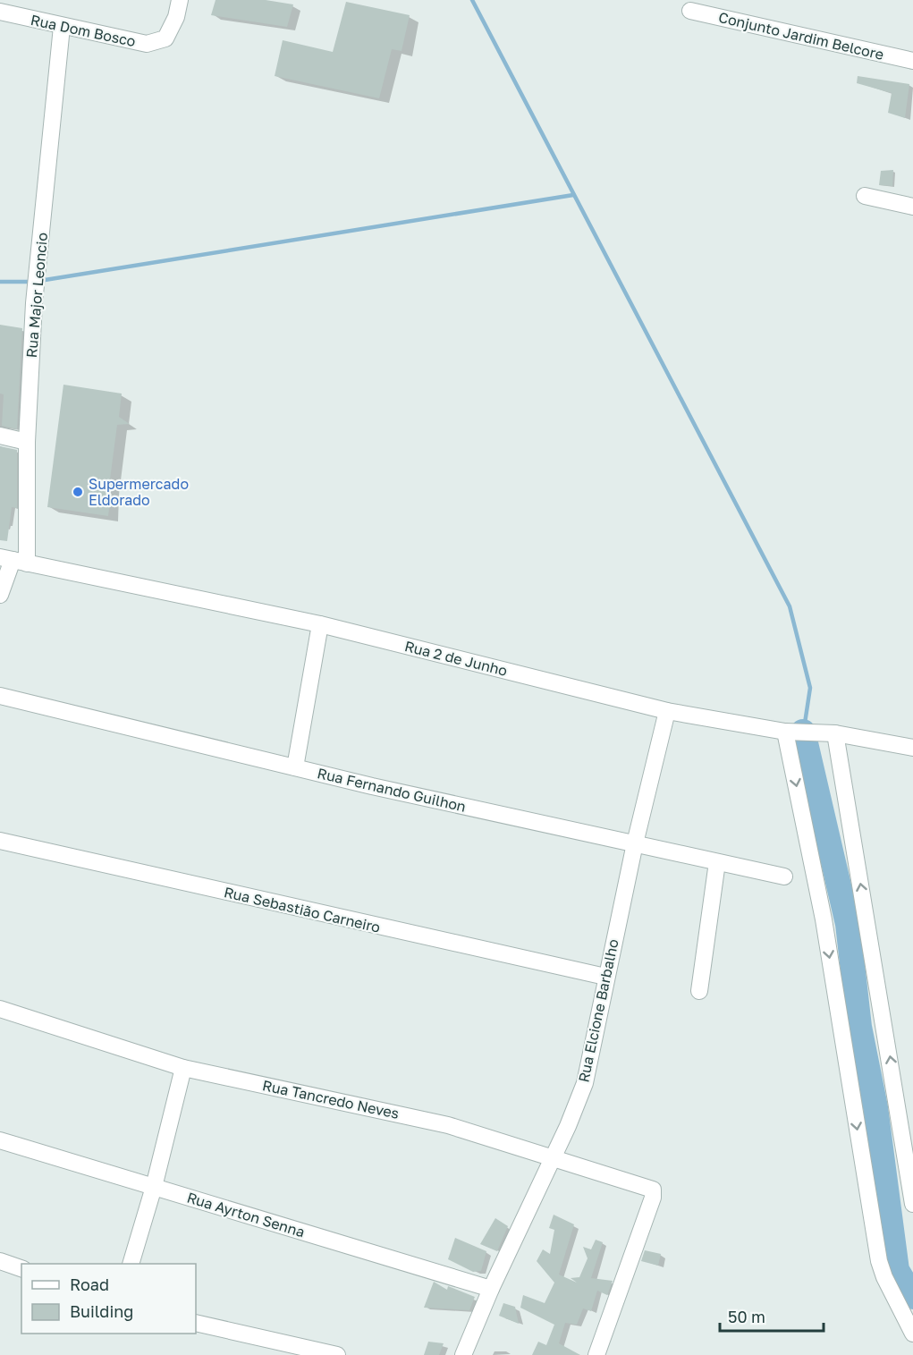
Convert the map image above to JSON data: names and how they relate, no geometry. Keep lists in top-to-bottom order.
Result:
{
  "streets": {
    "street": [
      "Rua Dom Bosco",
      "Conjunto Jardim Belcore",
      "Rua Major Leoncio",
      "Rua 2 de Junho",
      "Rua Fernando Guilhon",
      "Rua Sebastião Carneiro",
      "Rua Elcione Barbalho",
      "Rua Tancredo Neves",
      "Rua Ayrton Senna"
    ]
  },
  "crossings": [
    ["Rua Dom Bosco", "Rua Major Leoncio"],
    ["Rua Major Leoncio", "Rua 2 de Junho"],
    ["Rua 2 de Junho", "Rua Elcione Barbalho"],
    ["Rua Fernando Guilhon", "Rua Elcione Barbalho"],
    ["Rua Sebastião Carneiro", "Rua Elcione Barbalho"],
    ["Rua Elcione Barbalho", "Rua Tancredo Neves"],
    ["Rua Elcione Barbalho", "Rua Ayrton Senna"]
  ],
  "places": ["Supermercado Eldorado"],
  "legend": ["Road", "Building"],
  "scale_bar": "50 m"
}
